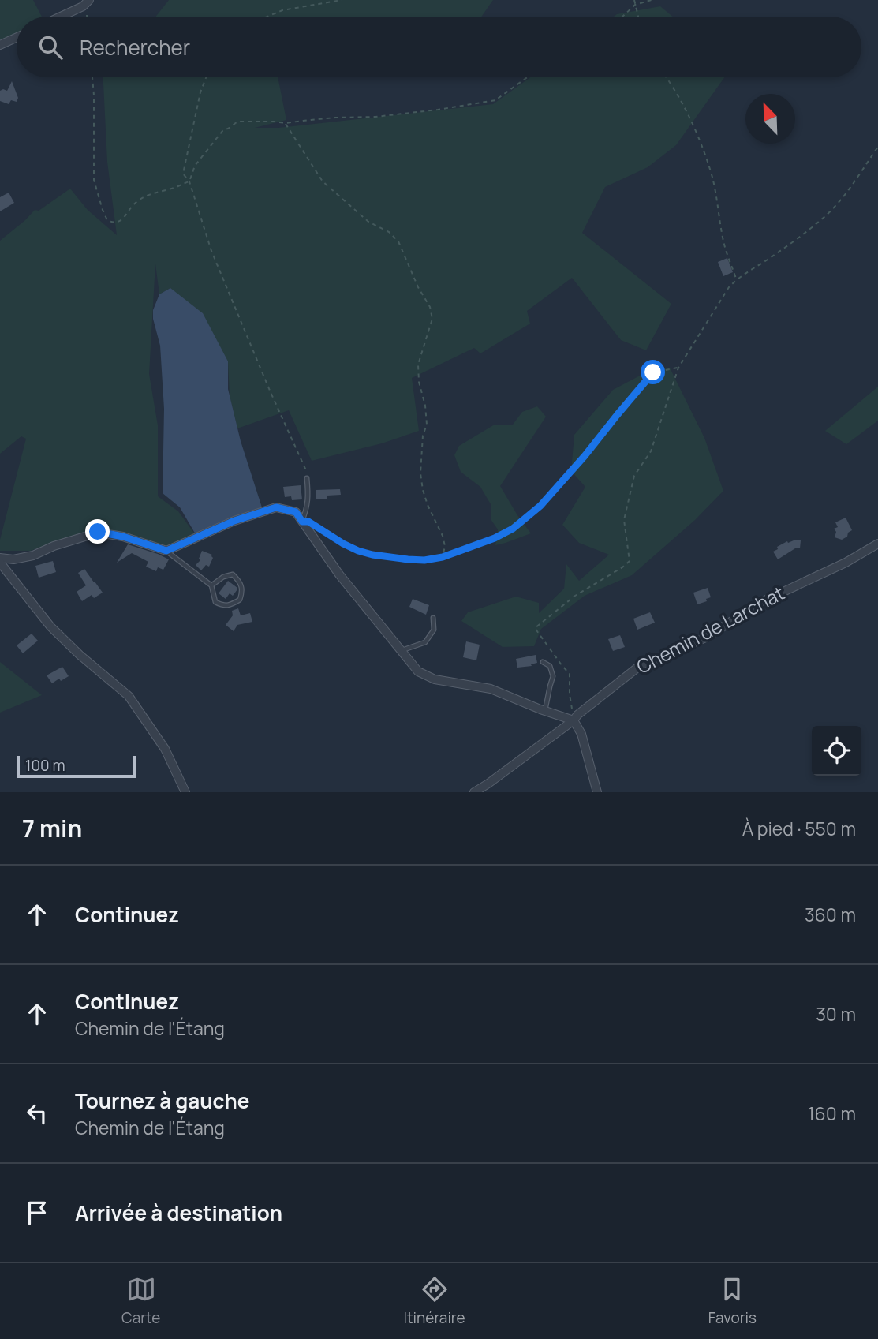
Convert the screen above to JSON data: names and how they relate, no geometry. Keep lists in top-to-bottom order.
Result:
{
  "streets": {
    "street": ["Chemin de Larchat"]
  },
  "scale_bar": "100 m",
  "north": "top left",
  "page": {
    "search": "Rechercher",
    "scale": "100 m",
    "heading": ["7 min", "À pied · 550 m"],
    "list": [
      ["Continuez", "360 m"],
      ["Continuez", "Chemin de l'Étang", "30 m"],
      ["Tournez à gauche", "Chemin de l'Étang", "160 m"],
      "Arrivée à destination"
    ],
    "nav": ["Carte", "Itinéraire", "Favoris"]
  }
}
